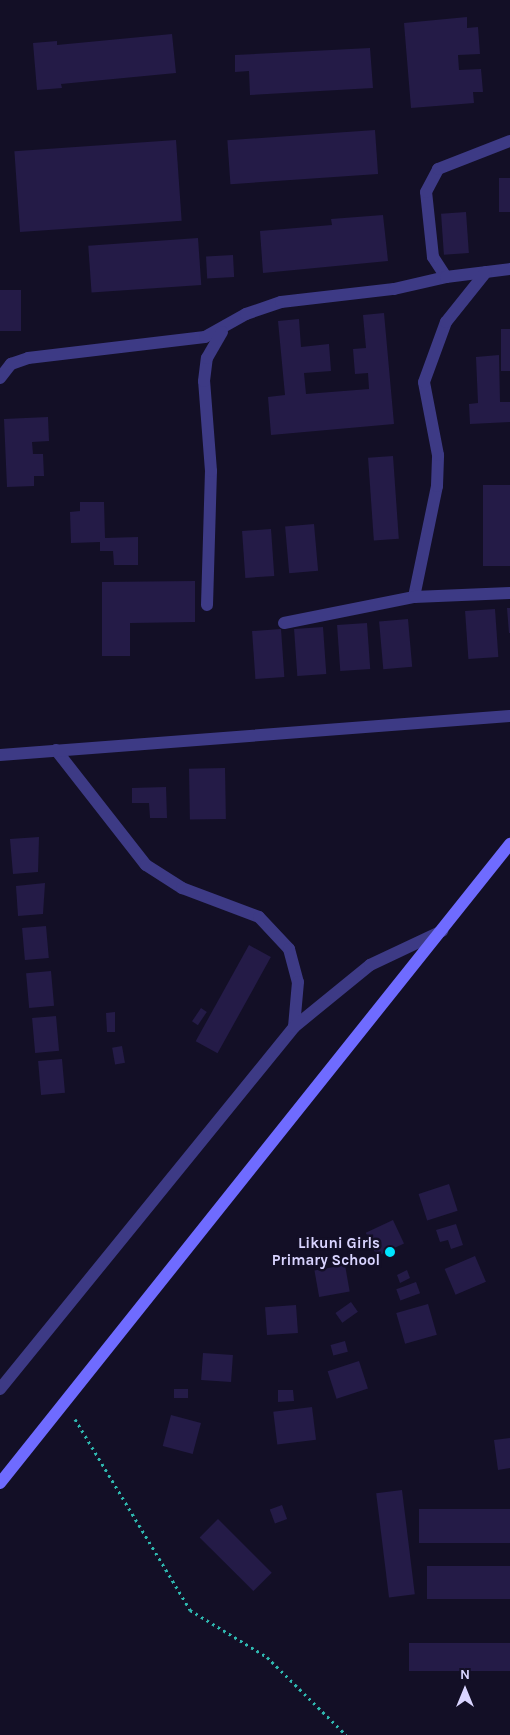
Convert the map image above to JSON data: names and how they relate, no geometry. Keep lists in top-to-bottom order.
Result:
{
  "places": ["Likuni Girls Primary School"],
  "north": "top"
}
